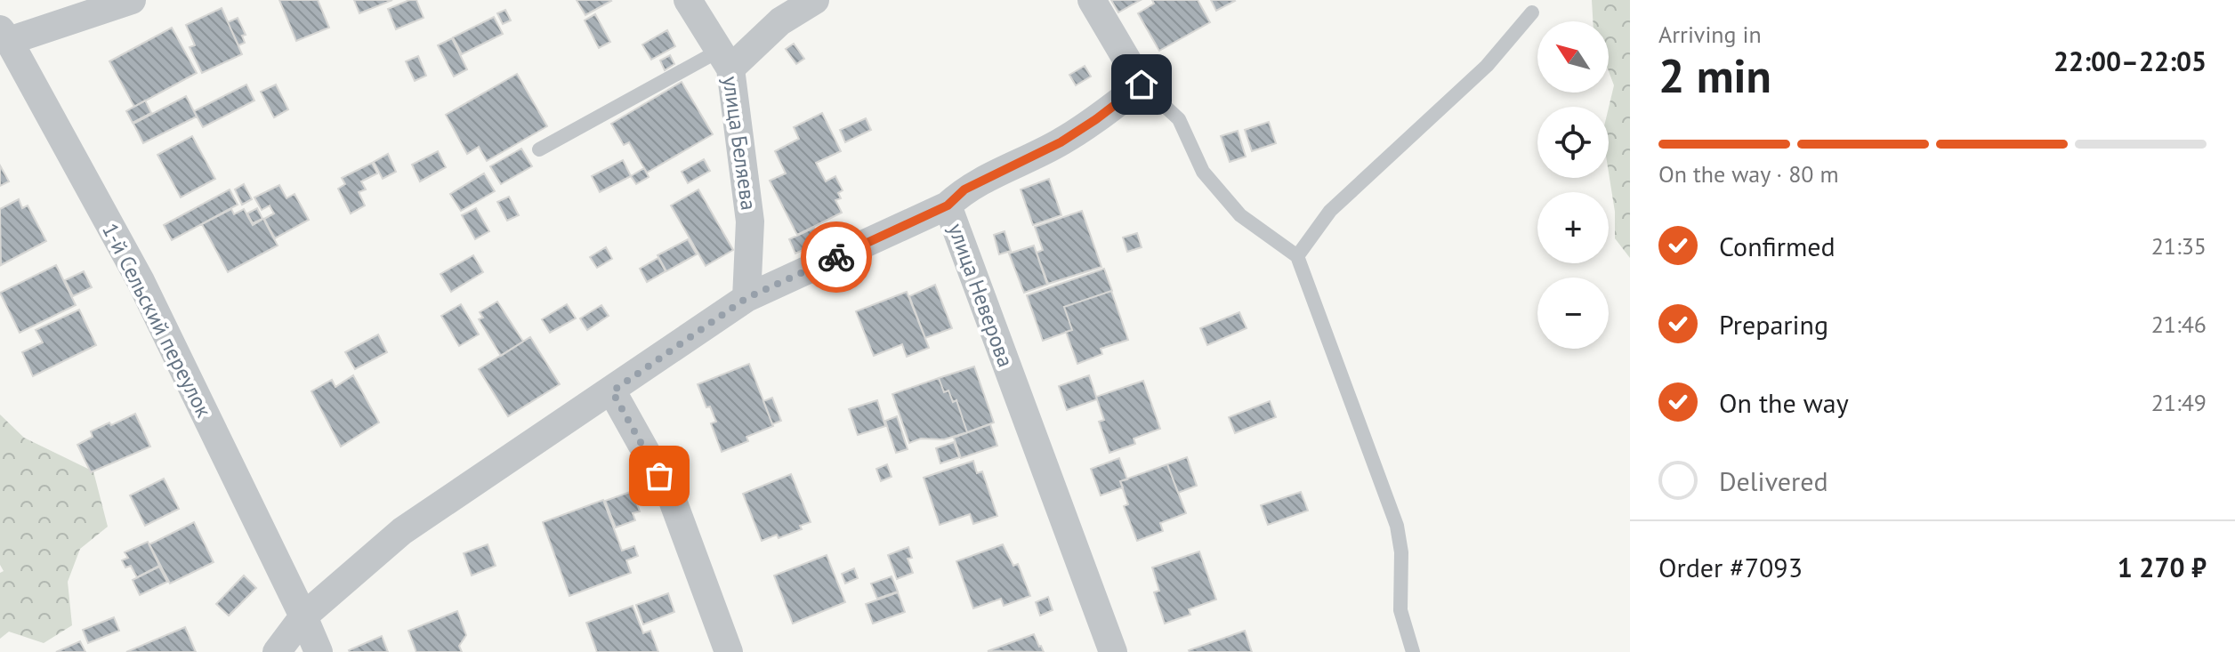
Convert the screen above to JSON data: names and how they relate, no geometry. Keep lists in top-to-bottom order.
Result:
{
  "streets": {
    "street": ["улица Беляева", "улица Неверова", "1-й Сельский переулок"]
  },
  "north": "top left",
  "page": {
    "heading": ["2 min", "Arriving in", "22:00–22:05"],
    "panel": ["Order #7093", "1 270 ₽"],
    "map_buttons": ["+", "−"],
    "bar": "On the way · 80 m",
    "list": [
      ["Confirmed", "21:35"],
      ["Preparing", "21:46"],
      ["On the way", "21:49"],
      "Delivered"
    ]
  }
}
